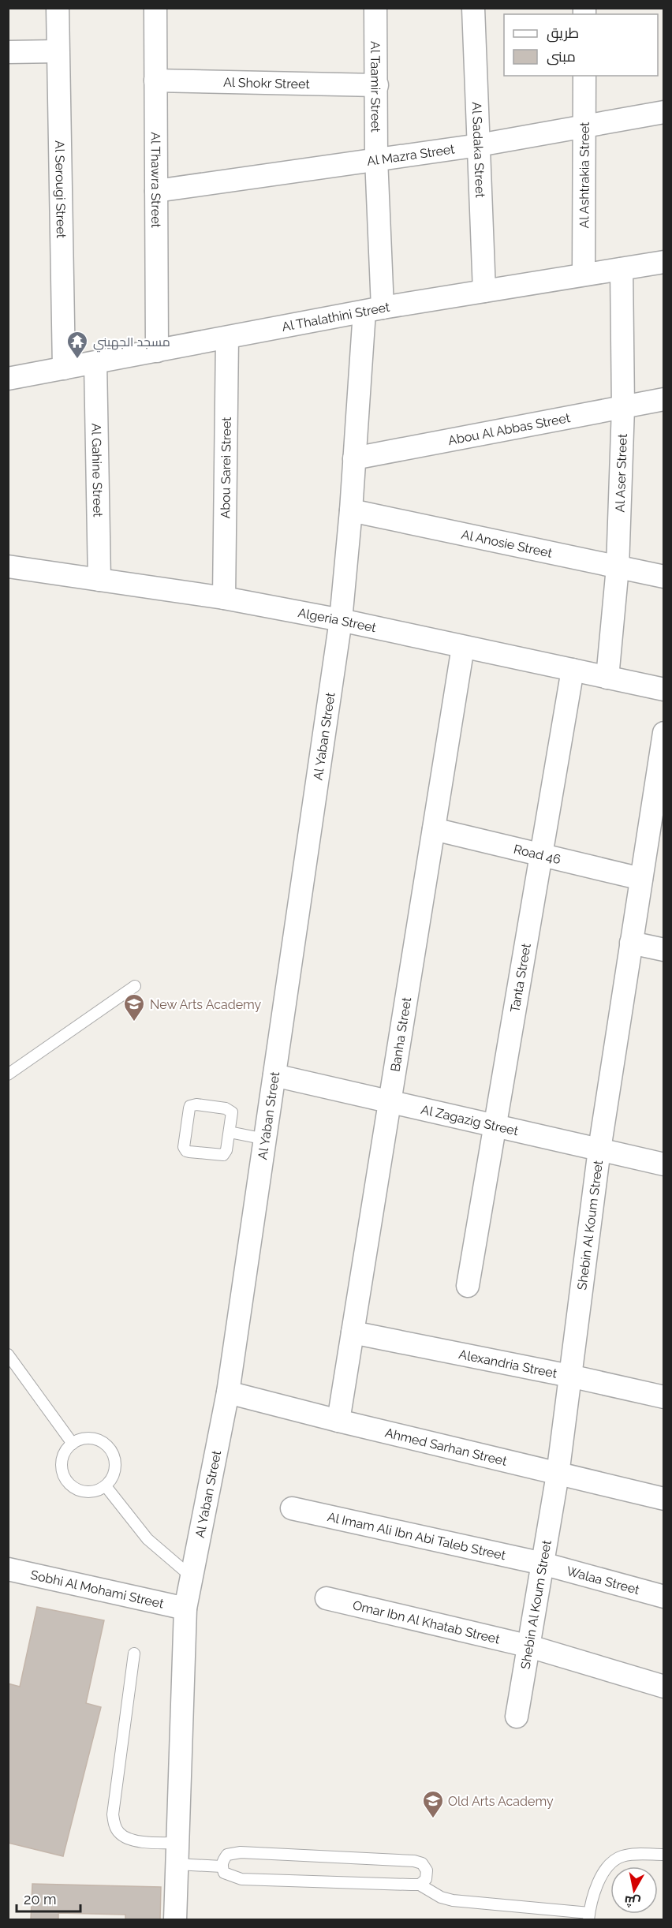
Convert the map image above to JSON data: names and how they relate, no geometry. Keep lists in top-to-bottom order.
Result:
{
  "streets": {
    "street": [
      "Al Shokr Street",
      "Al Taamir Street",
      "Al Sadaka Street",
      "Al Mazra Street",
      "Al Ashtrakia Street",
      "Al Thawra Street",
      "Al Serougi Street",
      "Al Thalathini Street",
      "Abou Al Abbas Street",
      "Abou Sarei Street",
      "Al Gahine Street",
      "Al Aser Street",
      "Al Anosie Street",
      "Algeria Street",
      "Al Yaban Street",
      "Road 46",
      "Tanta Street",
      "Banha Street",
      "Al Zagazig Street",
      "Shebin Al Koum Street",
      "Alexandria Street",
      "Ahmed Sarhan Street",
      "Al Imam Ali Ibn Abi Taleb Street",
      "Walaa Street",
      "Sobhi Al Mohami Street",
      "Omar Ibn Al Khatab Street"
    ]
  },
  "crossings": [
    ["Al Shokr Street", "Al Taamir Street"],
    ["Al Shokr Street", "Al Thawra Street"],
    ["Al Taamir Street", "Al Mazra Street"],
    ["Al Taamir Street", "Al Thalathini Street"],
    ["Al Taamir Street", "Al Yaban Street"],
    ["Al Sadaka Street", "Al Mazra Street"],
    ["Al Sadaka Street", "Al Thalathini Street"],
    ["Al Mazra Street", "Al Ashtrakia Street"],
    ["Al Mazra Street", "Al Thawra Street"],
    ["Al Ashtrakia Street", "Al Thalathini Street"],
    ["Al Thawra Street", "Al Thalathini Street"],
    ["Al Serougi Street", "Al Thalathini Street"],
    ["Al Thalathini Street", "Abou Sarei Street"],
    ["Al Thalathini Street", "Al Gahine Street"],
    ["Al Thalathini Street", "Al Aser Street"],
    ["Al Thalathini Street", "Al Yaban Street"],
    ["Abou Al Abbas Street", "Al Aser Street"],
    ["Abou Al Abbas Street", "Al Yaban Street"],
    ["Abou Sarei Street", "Algeria Street"],
    ["Al Gahine Street", "Algeria Street"],
    ["Al Aser Street", "Al Anosie Street"],
    ["Al Aser Street", "Algeria Street"],
    ["Al Anosie Street", "Al Yaban Street"],
    ["Algeria Street", "Al Yaban Street"],
    ["Algeria Street", "Tanta Street"],
    ["Algeria Street", "Banha Street"],
    ["Al Yaban Street", "Al Zagazig Street"],
    ["Al Yaban Street", "Ahmed Sarhan Street"],
    ["Al Yaban Street", "Sobhi Al Mohami Street"],
    ["Road 46", "Tanta Street"],
    ["Road 46", "Banha Street"],
    ["Road 46", "Shebin Al Koum Street"],
    ["Tanta Street", "Al Zagazig Street"],
    ["Banha Street", "Al Zagazig Street"],
    ["Banha Street", "Alexandria Street"],
    ["Banha Street", "Ahmed Sarhan Street"],
    ["Al Zagazig Street", "Shebin Al Koum Street"],
    ["Shebin Al Koum Street", "Alexandria Street"],
    ["Shebin Al Koum Street", "Ahmed Sarhan Street"],
    ["Shebin Al Koum Street", "Al Imam Ali Ibn Abi Taleb Street"],
    ["Shebin Al Koum Street", "Walaa Street"],
    ["Shebin Al Koum Street", "Omar Ibn Al Khatab Street"],
    ["Al Imam Ali Ibn Abi Taleb Street", "Walaa Street"]
  ],
  "places": {
    "temple": ["مسجد الجهيني"],
    "school or university": ["New Arts Academy", "Old Arts Academy"]
  },
  "legend": ["طريق", "مبنى"],
  "scale_bar": "20 m",
  "north": "bottom"
}
